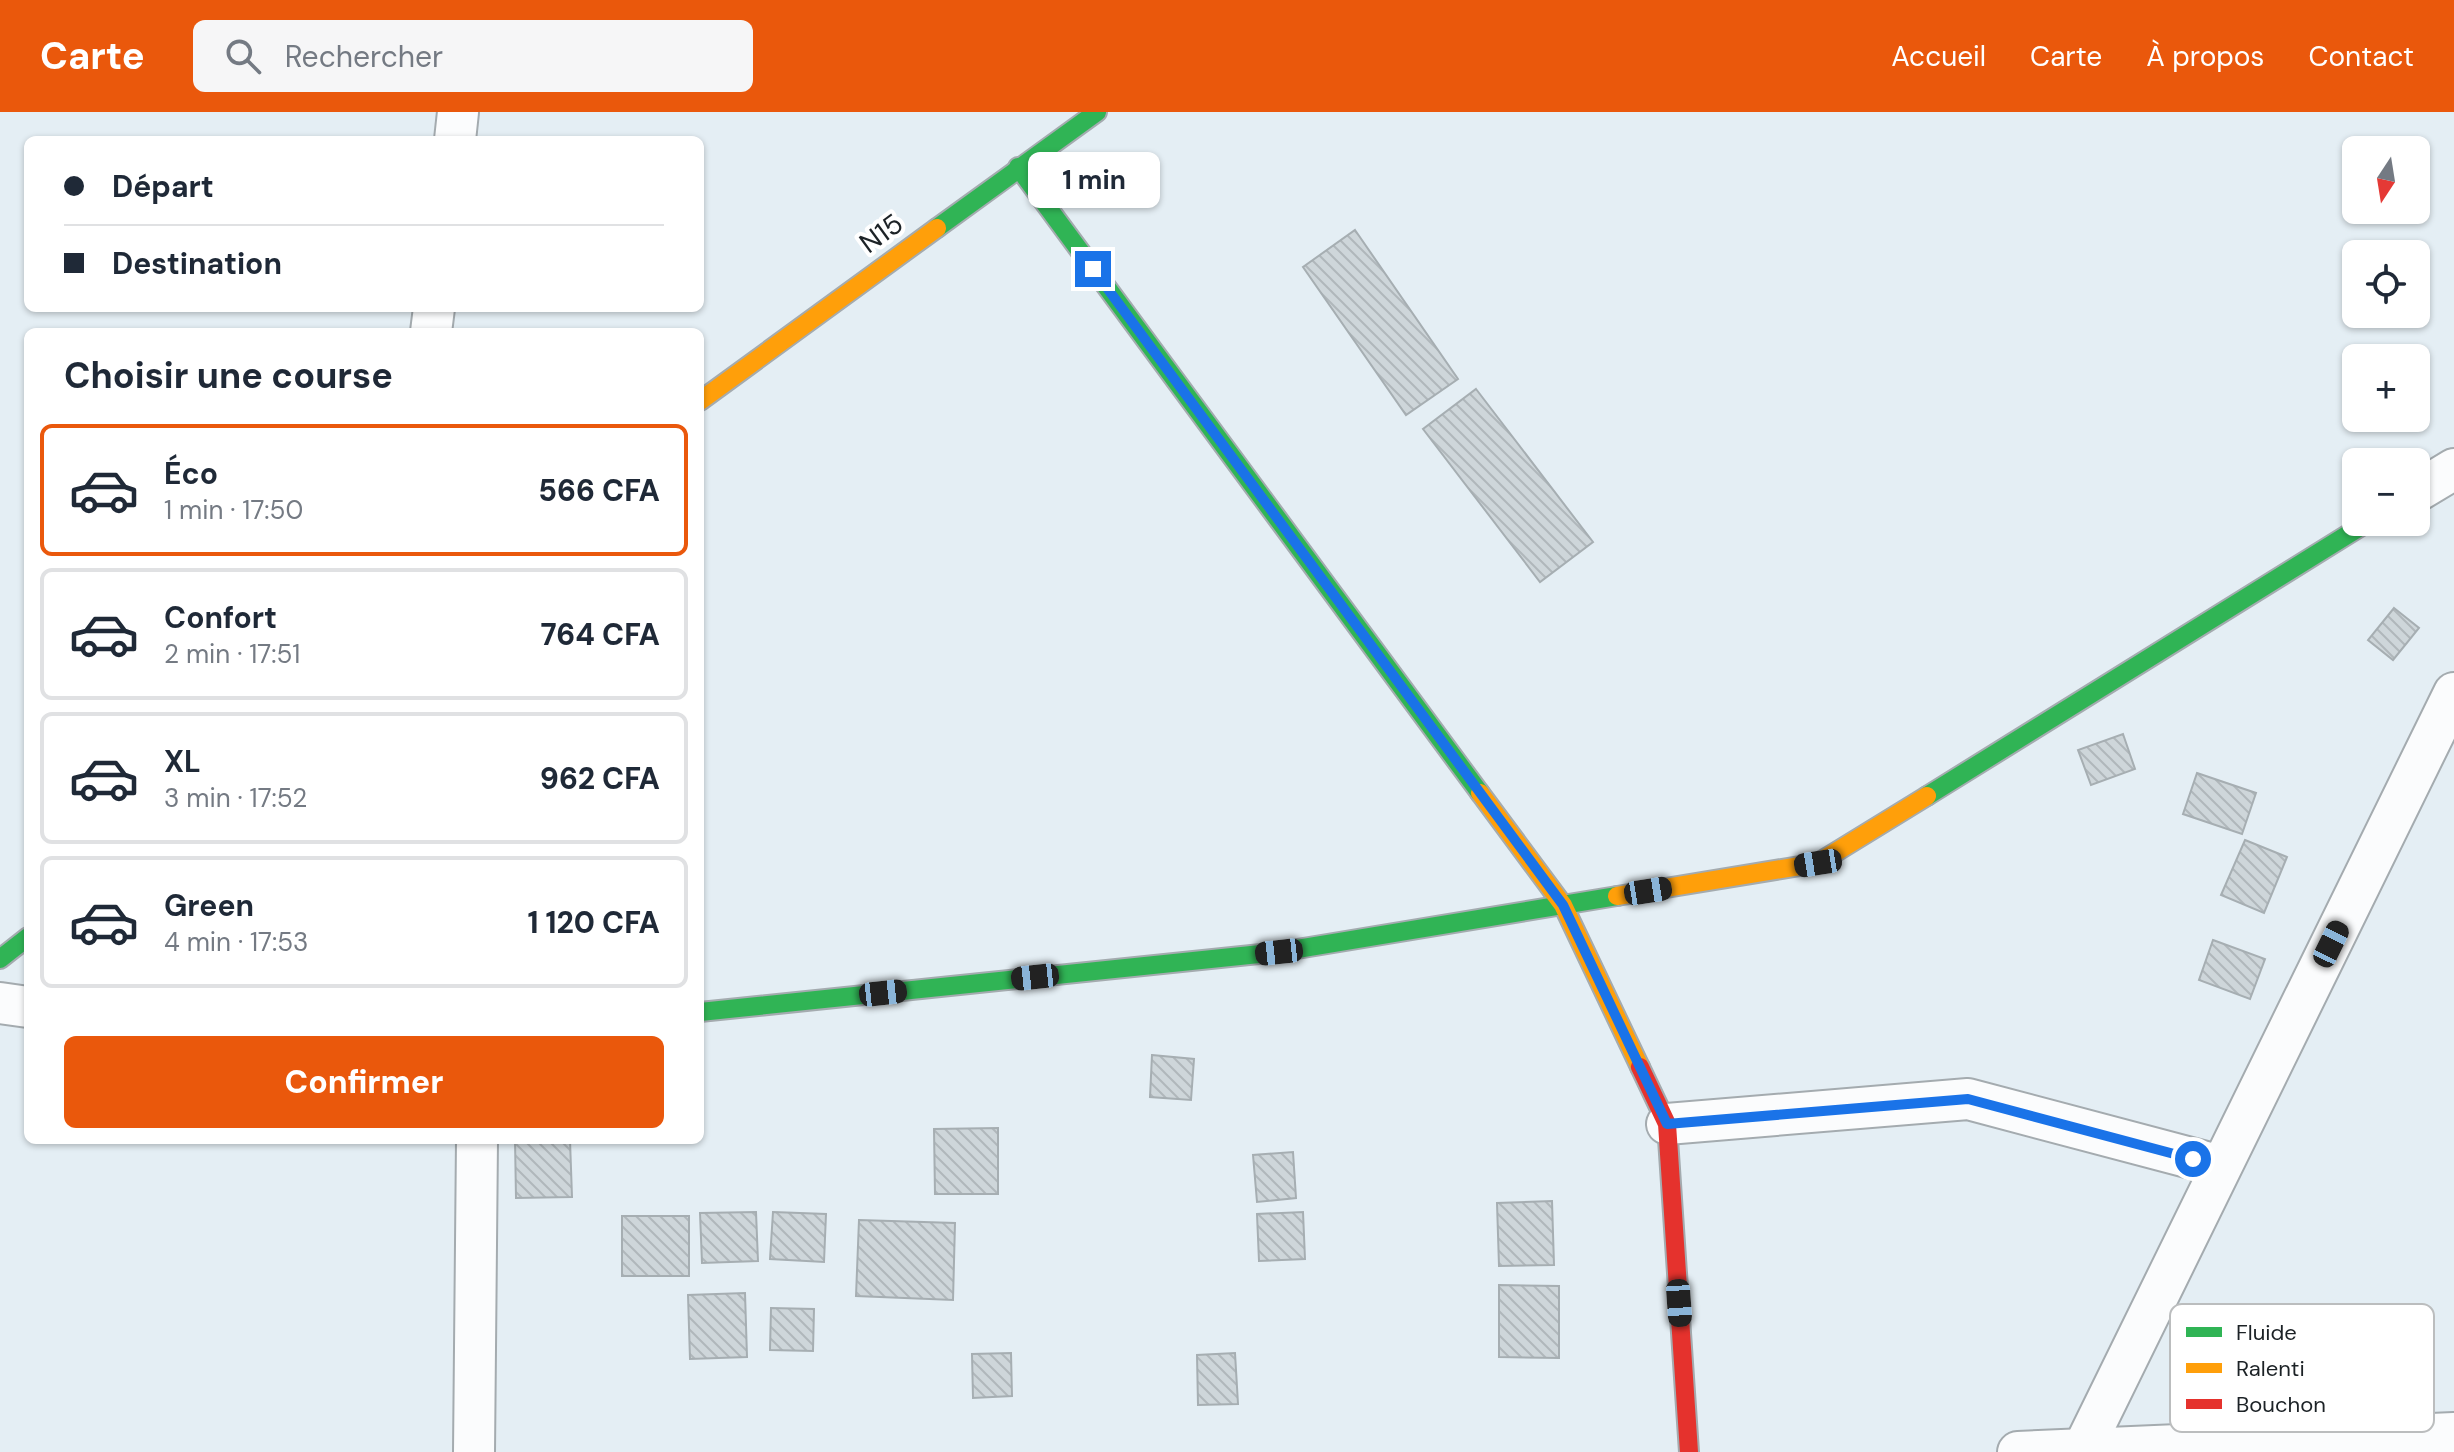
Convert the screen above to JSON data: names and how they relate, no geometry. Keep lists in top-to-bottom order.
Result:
{
  "streets": {
    "street": ["N15"]
  },
  "legend": ["Fluide", "Ralenti", "Bouchon"],
  "north": "bottom",
  "page": {
    "header": "Carte",
    "search": "Rechercher",
    "nav": [
      "Accueil",
      "Carte",
      "À propos",
      "Contact"
    ],
    "map_buttons": ["+", "−"],
    "banner": ["Départ", "Destination"],
    "bubble": "1 min",
    "heading": "Choisir une course",
    "list": [
      {
        "name": "Éco",
        "note": "1 min · 17:50",
        "value": "566 CFA"
      },
      {
        "name": "Confort",
        "note": "2 min · 17:51",
        "value": "764 CFA"
      },
      {
        "name": "XL",
        "note": "3 min · 17:52",
        "value": "962 CFA"
      },
      {
        "name": "Green",
        "note": "4 min · 17:53",
        "value": "1 120 CFA"
      }
    ],
    "buttons": "Confirmer"
  }
}
